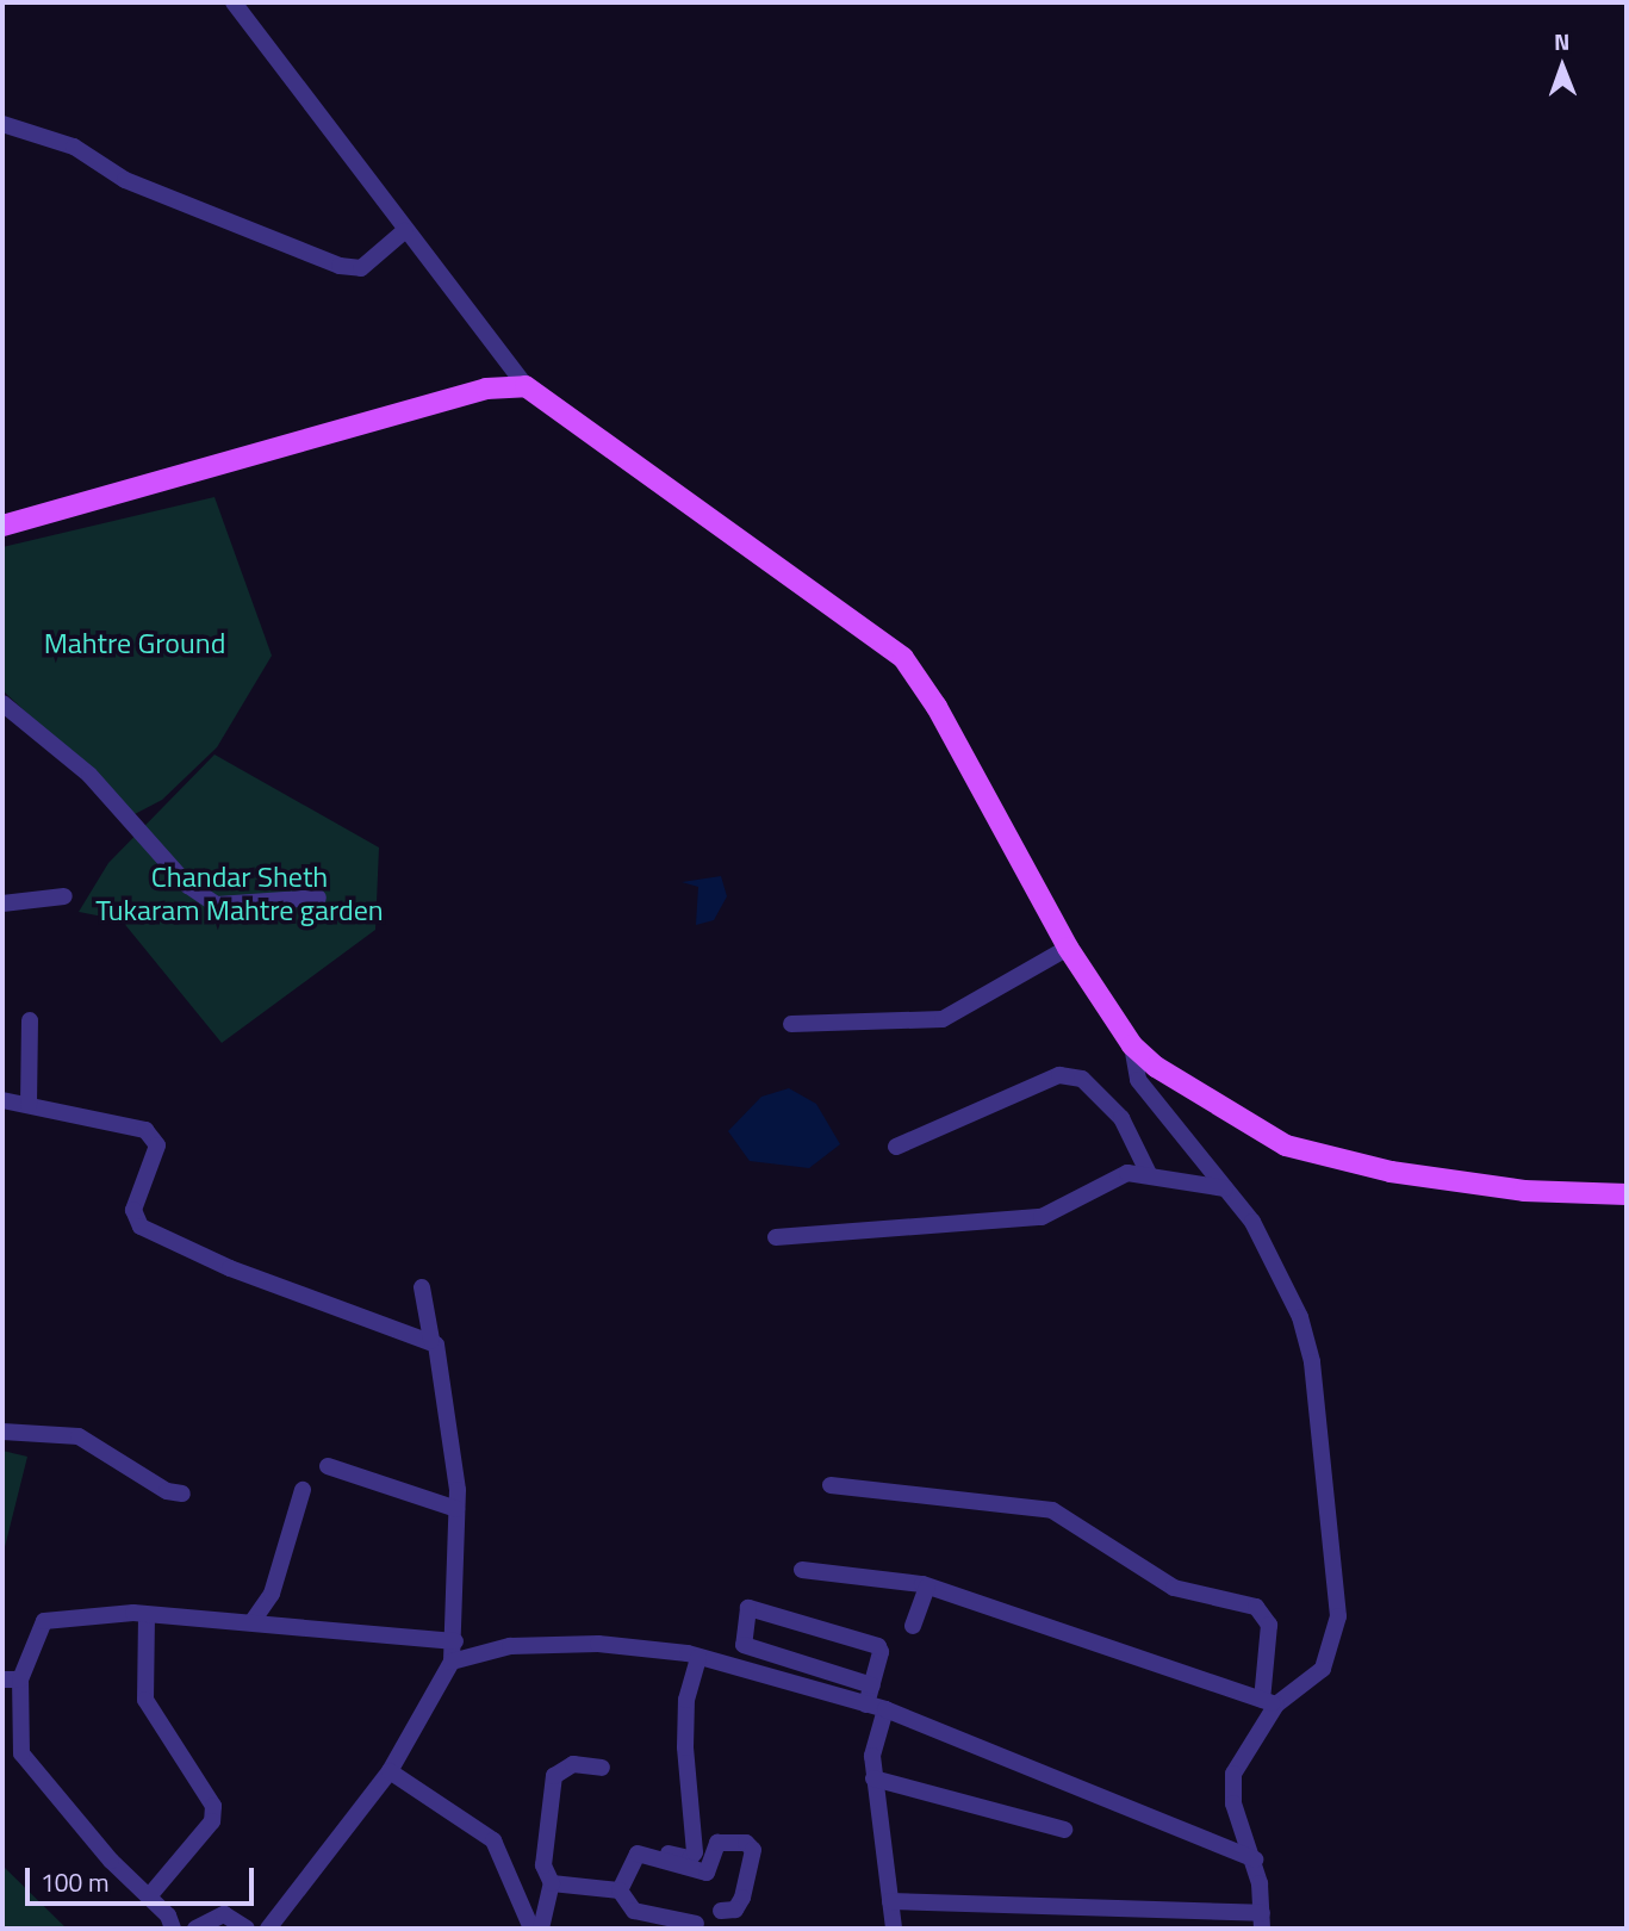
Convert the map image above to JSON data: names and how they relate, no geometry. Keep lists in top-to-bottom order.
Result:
{
  "parks": ["Mahtre Ground", "Chandar Sheth Tukaram Mahtre garden"],
  "scale_bar": "100 m",
  "north": "top"
}
